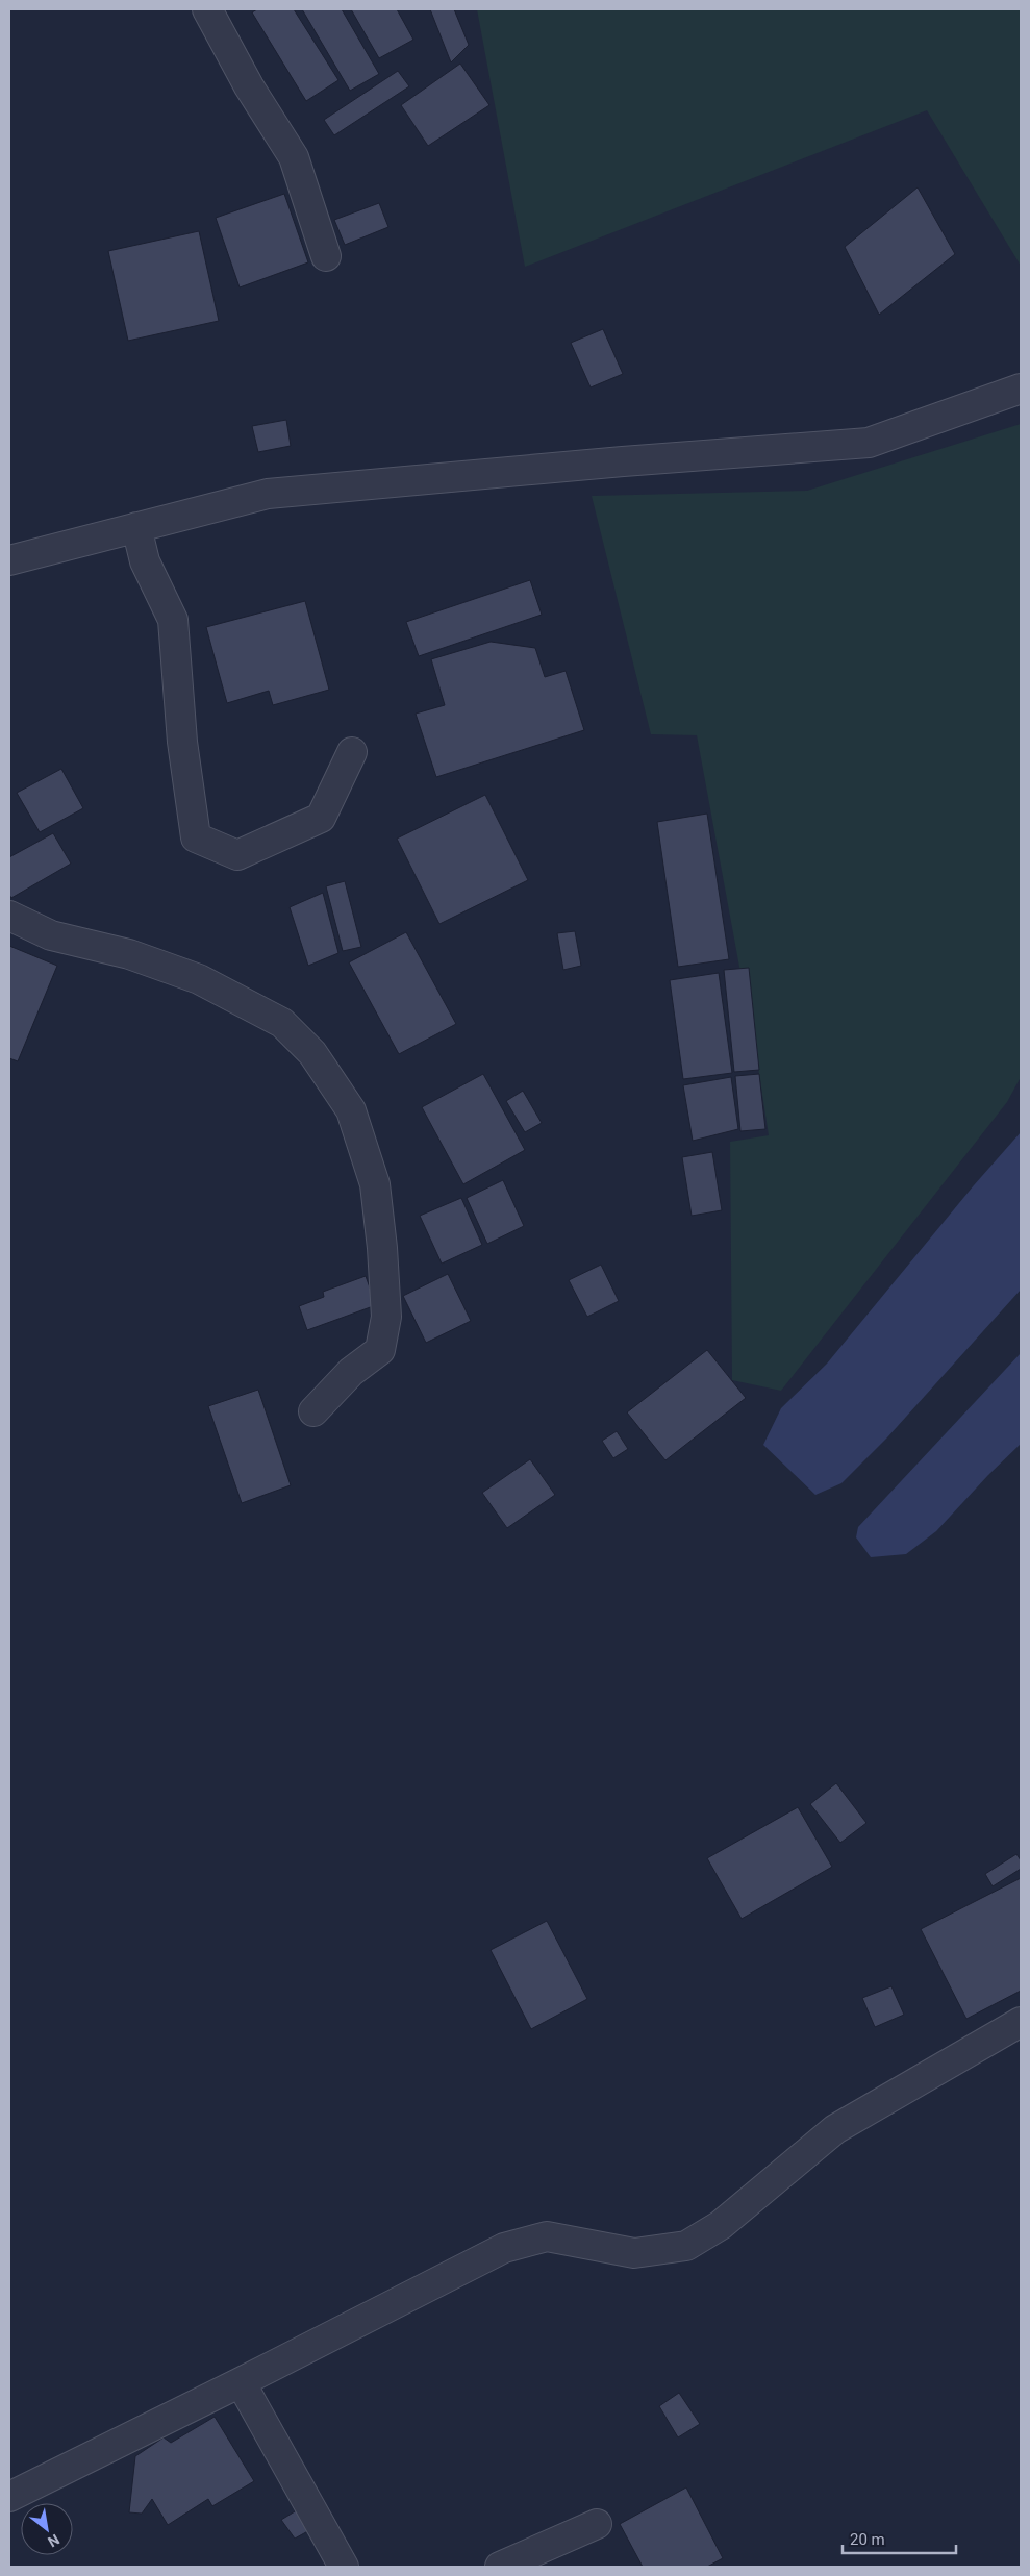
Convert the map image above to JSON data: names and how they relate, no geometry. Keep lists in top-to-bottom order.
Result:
{
  "scale_bar": "20 m",
  "north": "bottom right"
}
